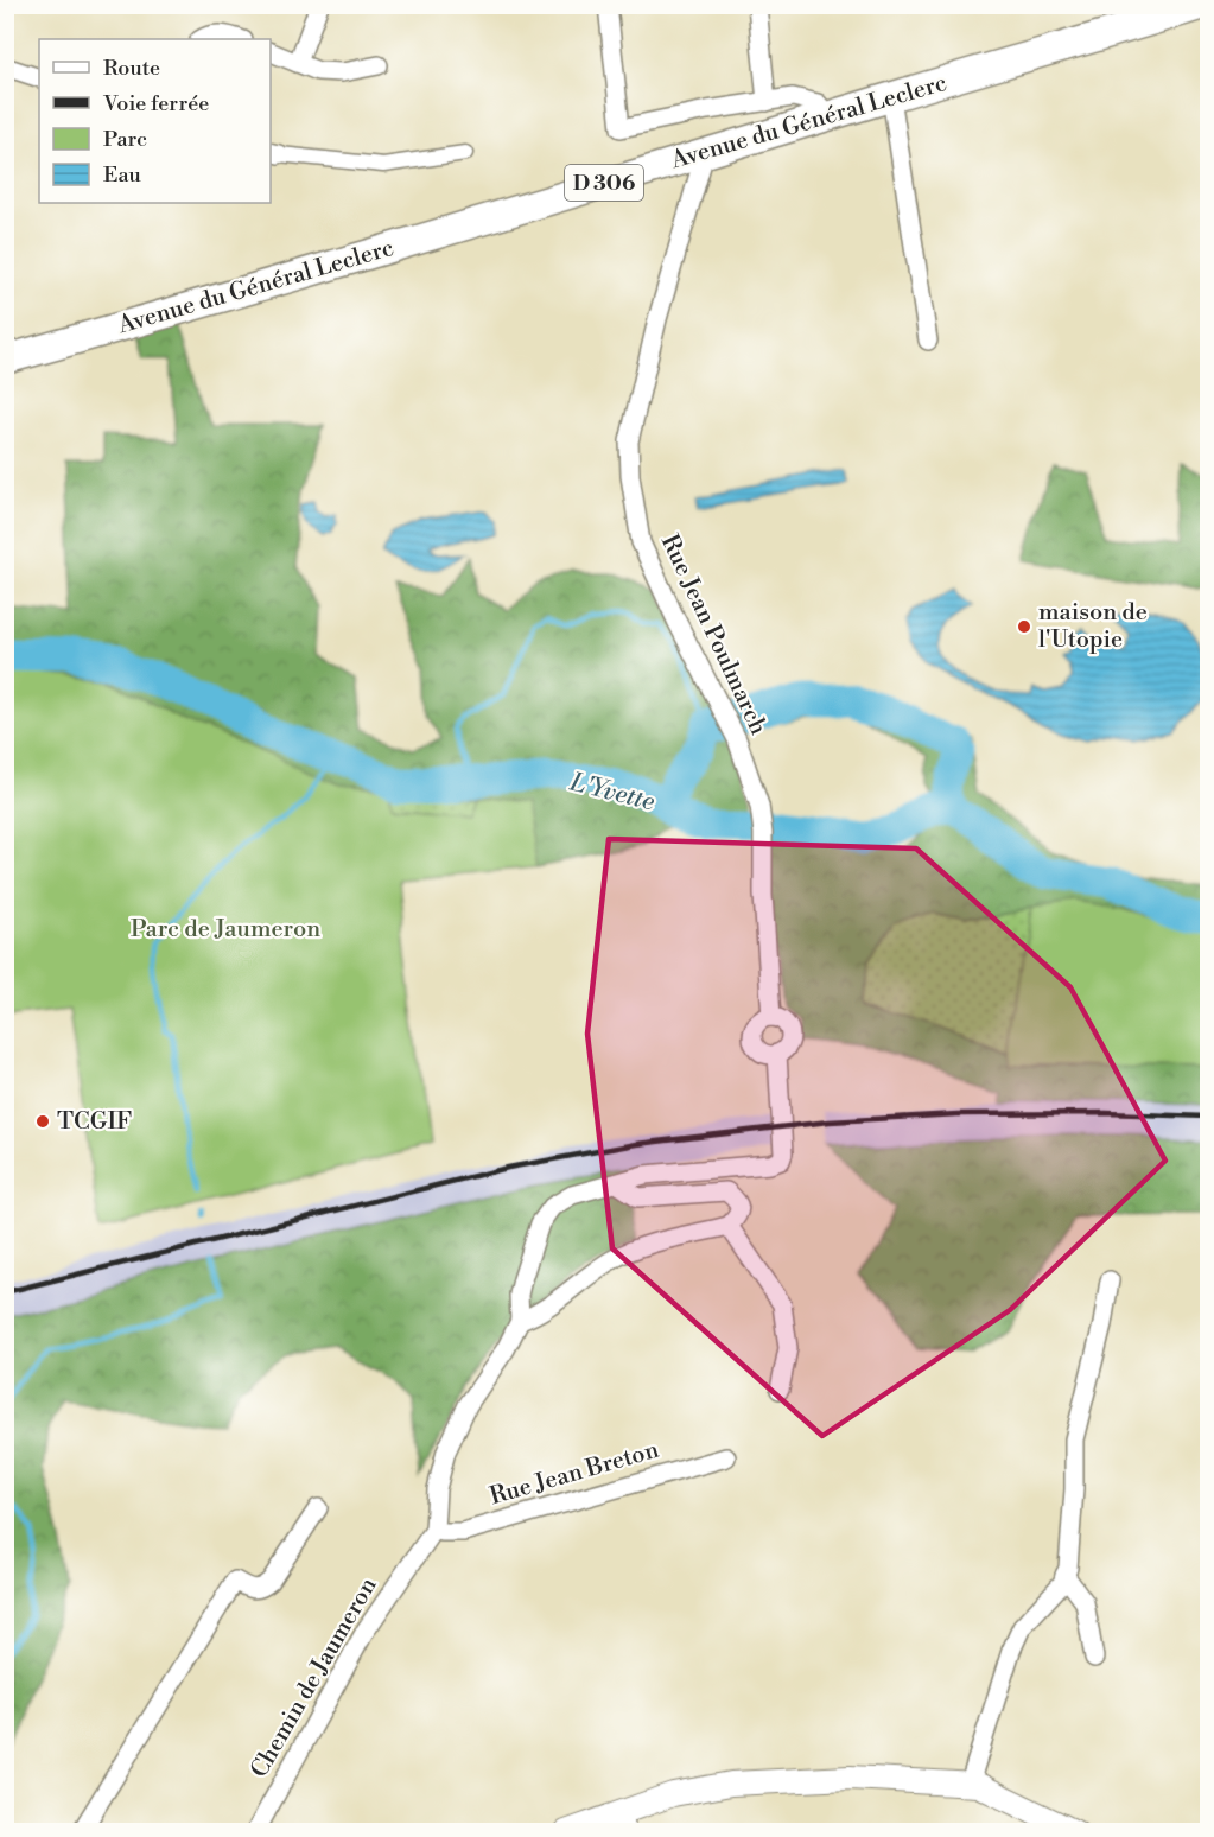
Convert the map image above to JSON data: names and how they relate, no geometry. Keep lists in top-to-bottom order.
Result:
{
  "streets": {
    "main road": ["Avenue du Général Leclerc", "D 306"],
    "street": ["Rue Jean Poulmarch", "Rue Jean Breton", "Chemin de Jaumeron"]
  },
  "crossings": [
    ["Avenue du Général Leclerc", "Rue Jean Poulmarch"],
    ["Rue Jean Breton", "Chemin de Jaumeron"]
  ],
  "water": ["L'Yvette"],
  "parks": ["Parc de Jaumeron"],
  "places": ["maison de l'Utopie", "TCGIF"],
  "legend": [
    "Route",
    "Voie ferrée",
    "Parc",
    "Eau"
  ]
}
